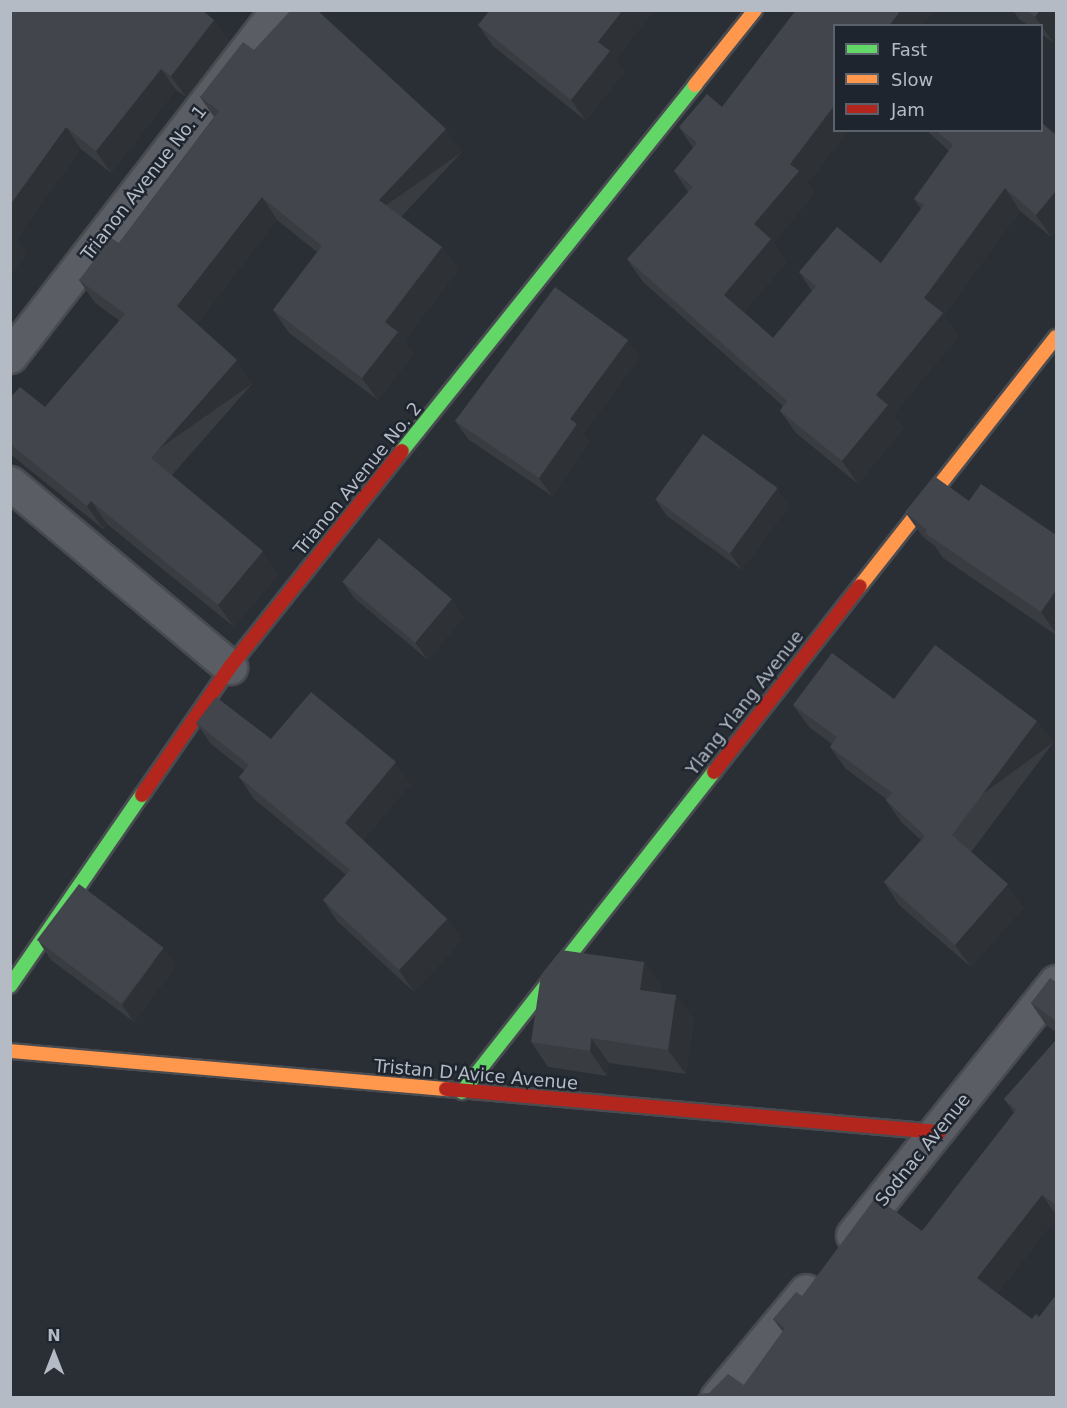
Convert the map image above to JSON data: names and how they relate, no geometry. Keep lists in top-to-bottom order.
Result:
{
  "streets": {
    "street": [
      "Trianon Avenue No. 1",
      "Trianon Avenue No. 2",
      "Ylang Ylang Avenue",
      "Tristan D'Avice Avenue",
      "Sodnac Avenue"
    ]
  },
  "crossings": [
    ["Ylang Ylang Avenue", "Tristan D'Avice Avenue"],
    ["Tristan D'Avice Avenue", "Sodnac Avenue"]
  ],
  "legend": ["Fast", "Slow", "Jam"],
  "north": "top"
}
